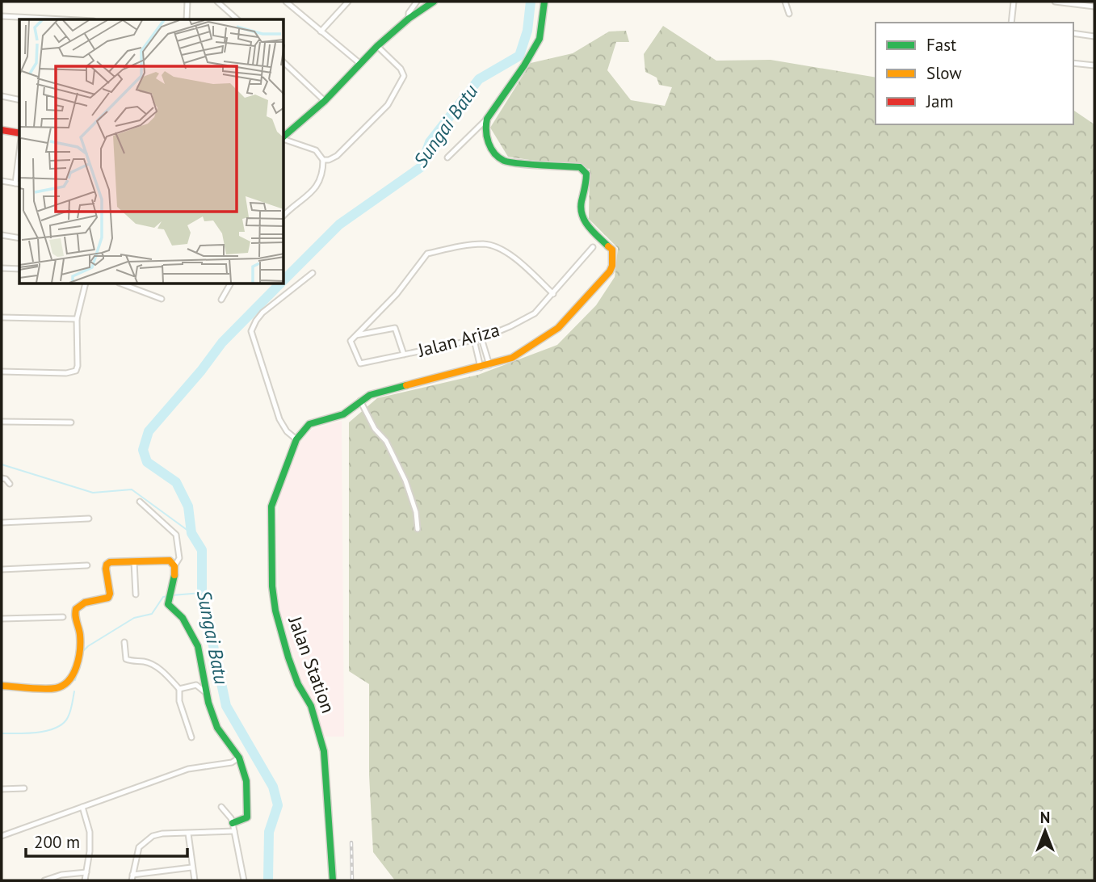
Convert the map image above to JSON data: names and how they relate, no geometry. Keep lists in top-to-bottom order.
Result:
{
  "streets": {
    "street": ["Jalan Ariza", "Jalan Station"]
  },
  "water": ["Sungai Batu"],
  "legend": ["Fast", "Slow", "Jam"],
  "scale_bar": "200 m",
  "north": "top"
}
